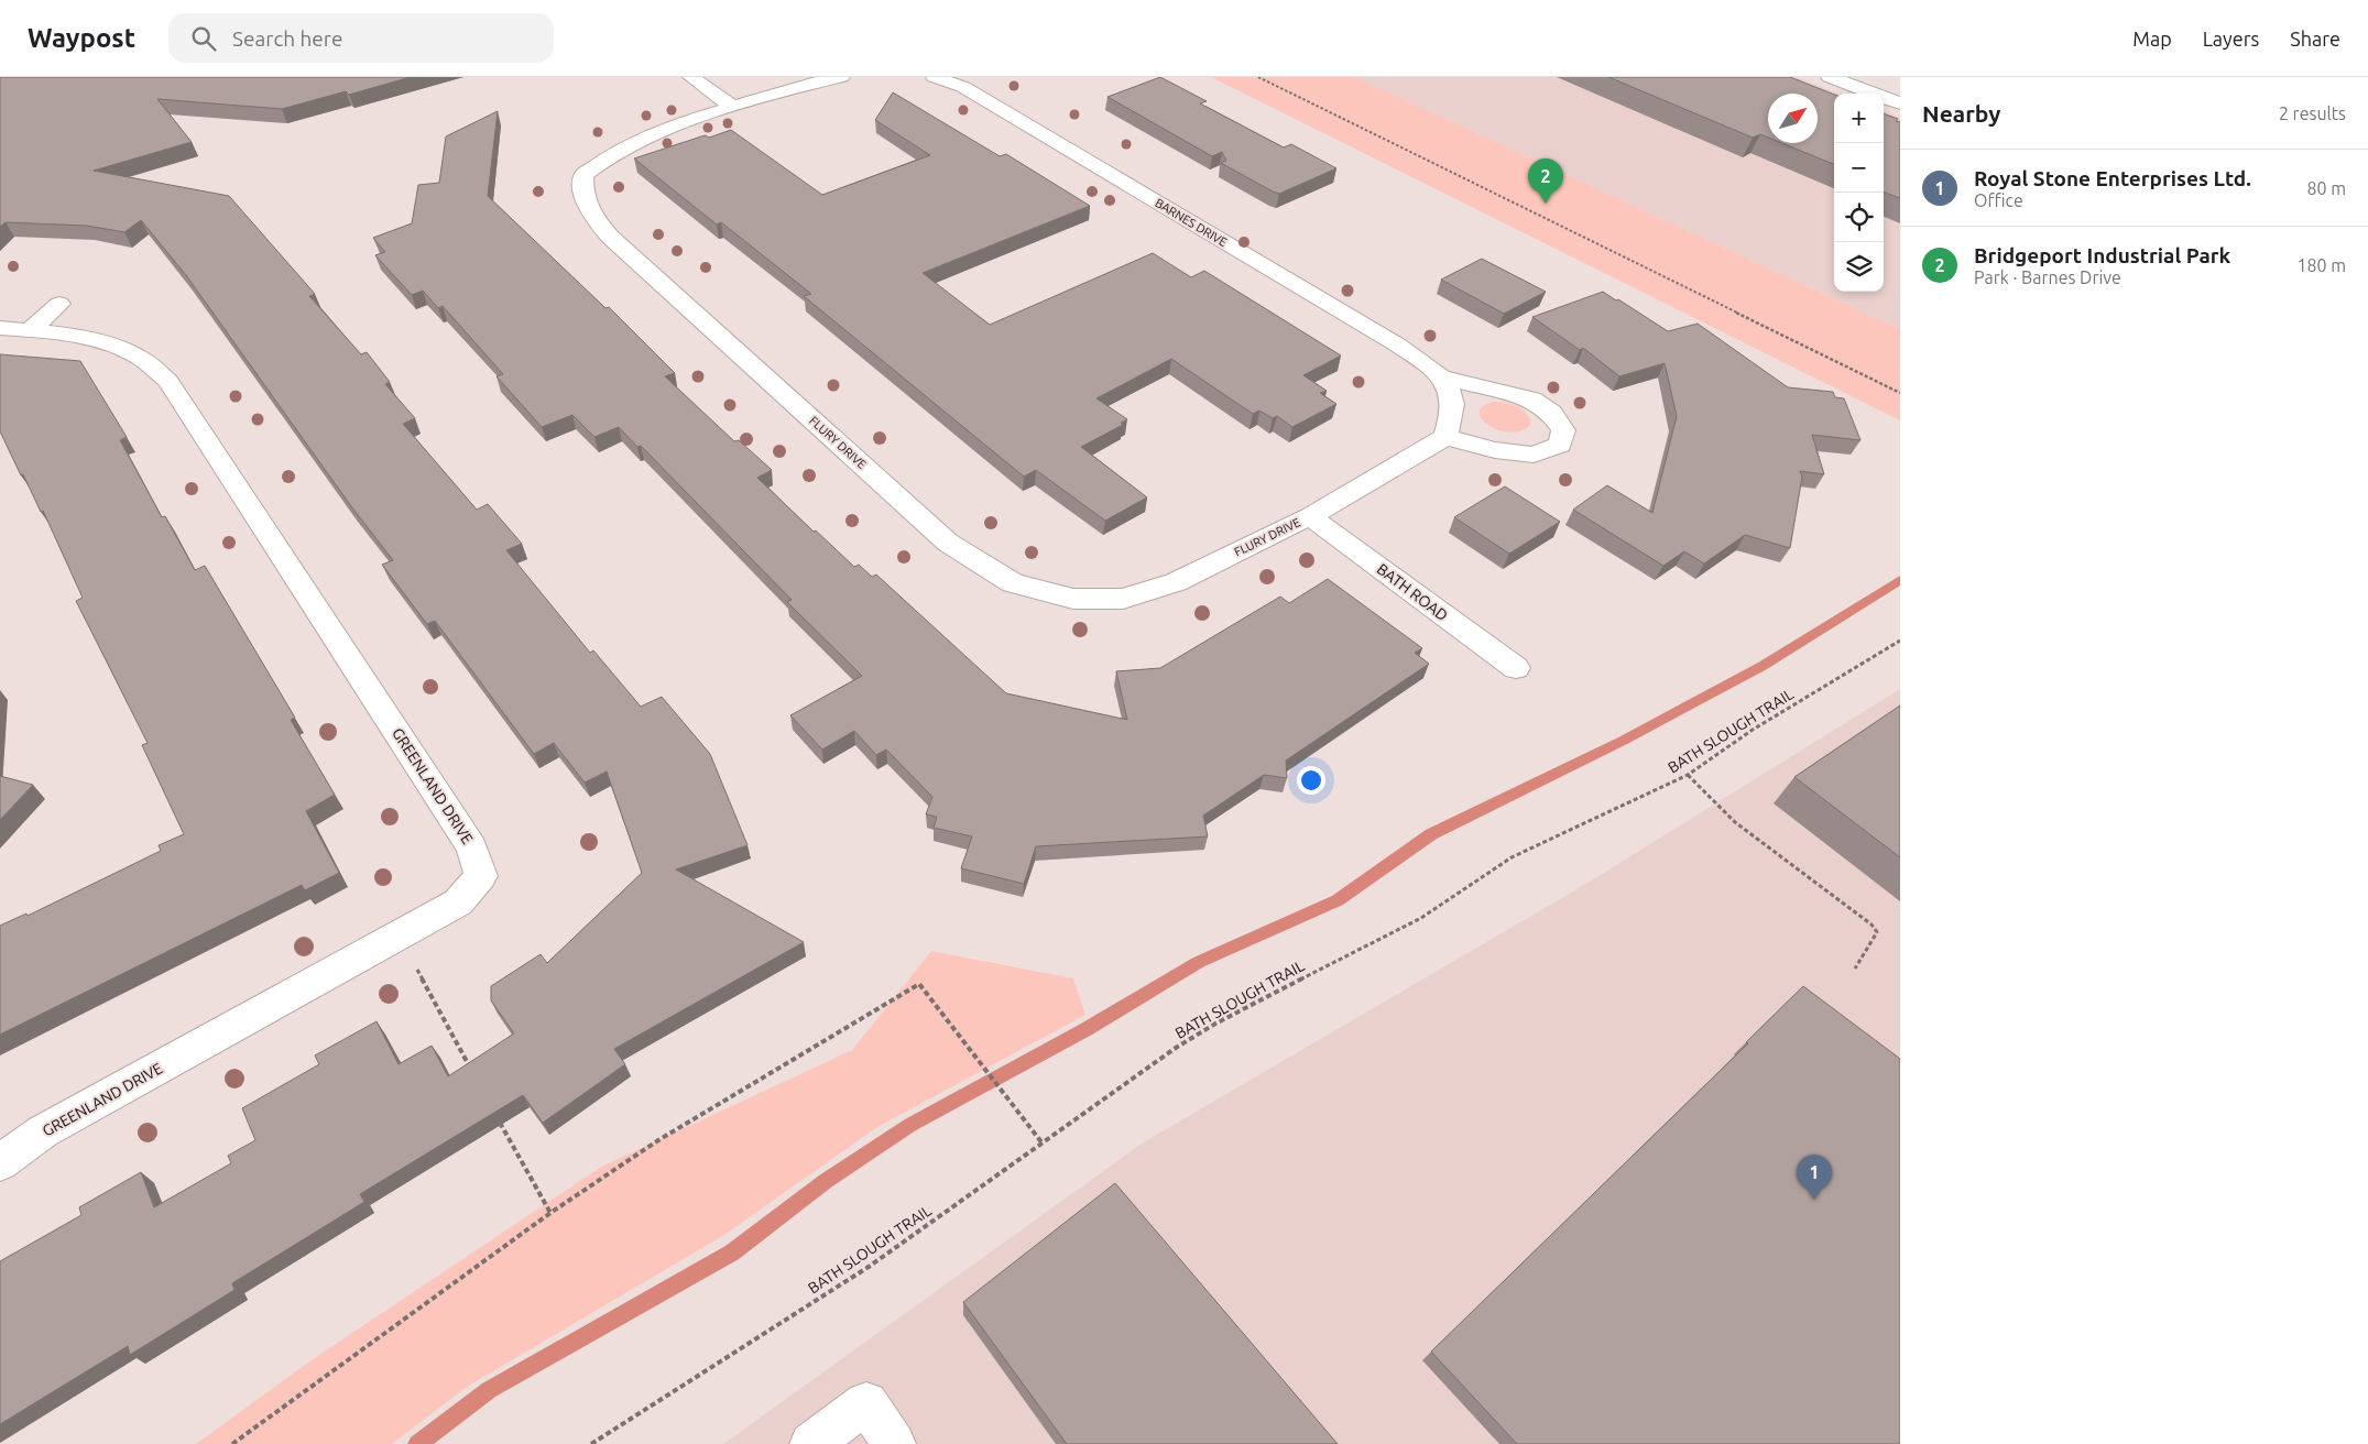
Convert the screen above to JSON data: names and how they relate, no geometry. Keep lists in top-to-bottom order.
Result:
{
  "streets": {
    "street": [
      "BARNES DRIVE",
      "FLURY DRIVE",
      "BATH ROAD",
      "GREENLAND DRIVE"
    ],
    "path": ["BATH SLOUGH TRAIL"]
  },
  "crossings": [
    ["FLURY DRIVE", "BATH ROAD"]
  ],
  "north": "top right",
  "page": {
    "header": "Waypost",
    "search": "Search here",
    "nav": ["Map", "Layers", "Share"],
    "heading": ["Nearby", "2 results"],
    "map_buttons": ["+", "−"],
    "list": [
      {
        "mark": "1",
        "name": "Royal Stone Enterprises Ltd.",
        "note": "Office",
        "value": "80 m"
      },
      {
        "mark": "2",
        "name": "Bridgeport Industrial Park",
        "note": "Park · Barnes Drive",
        "value": "180 m"
      }
    ],
    "pins": ["2", "1"]
  }
}
